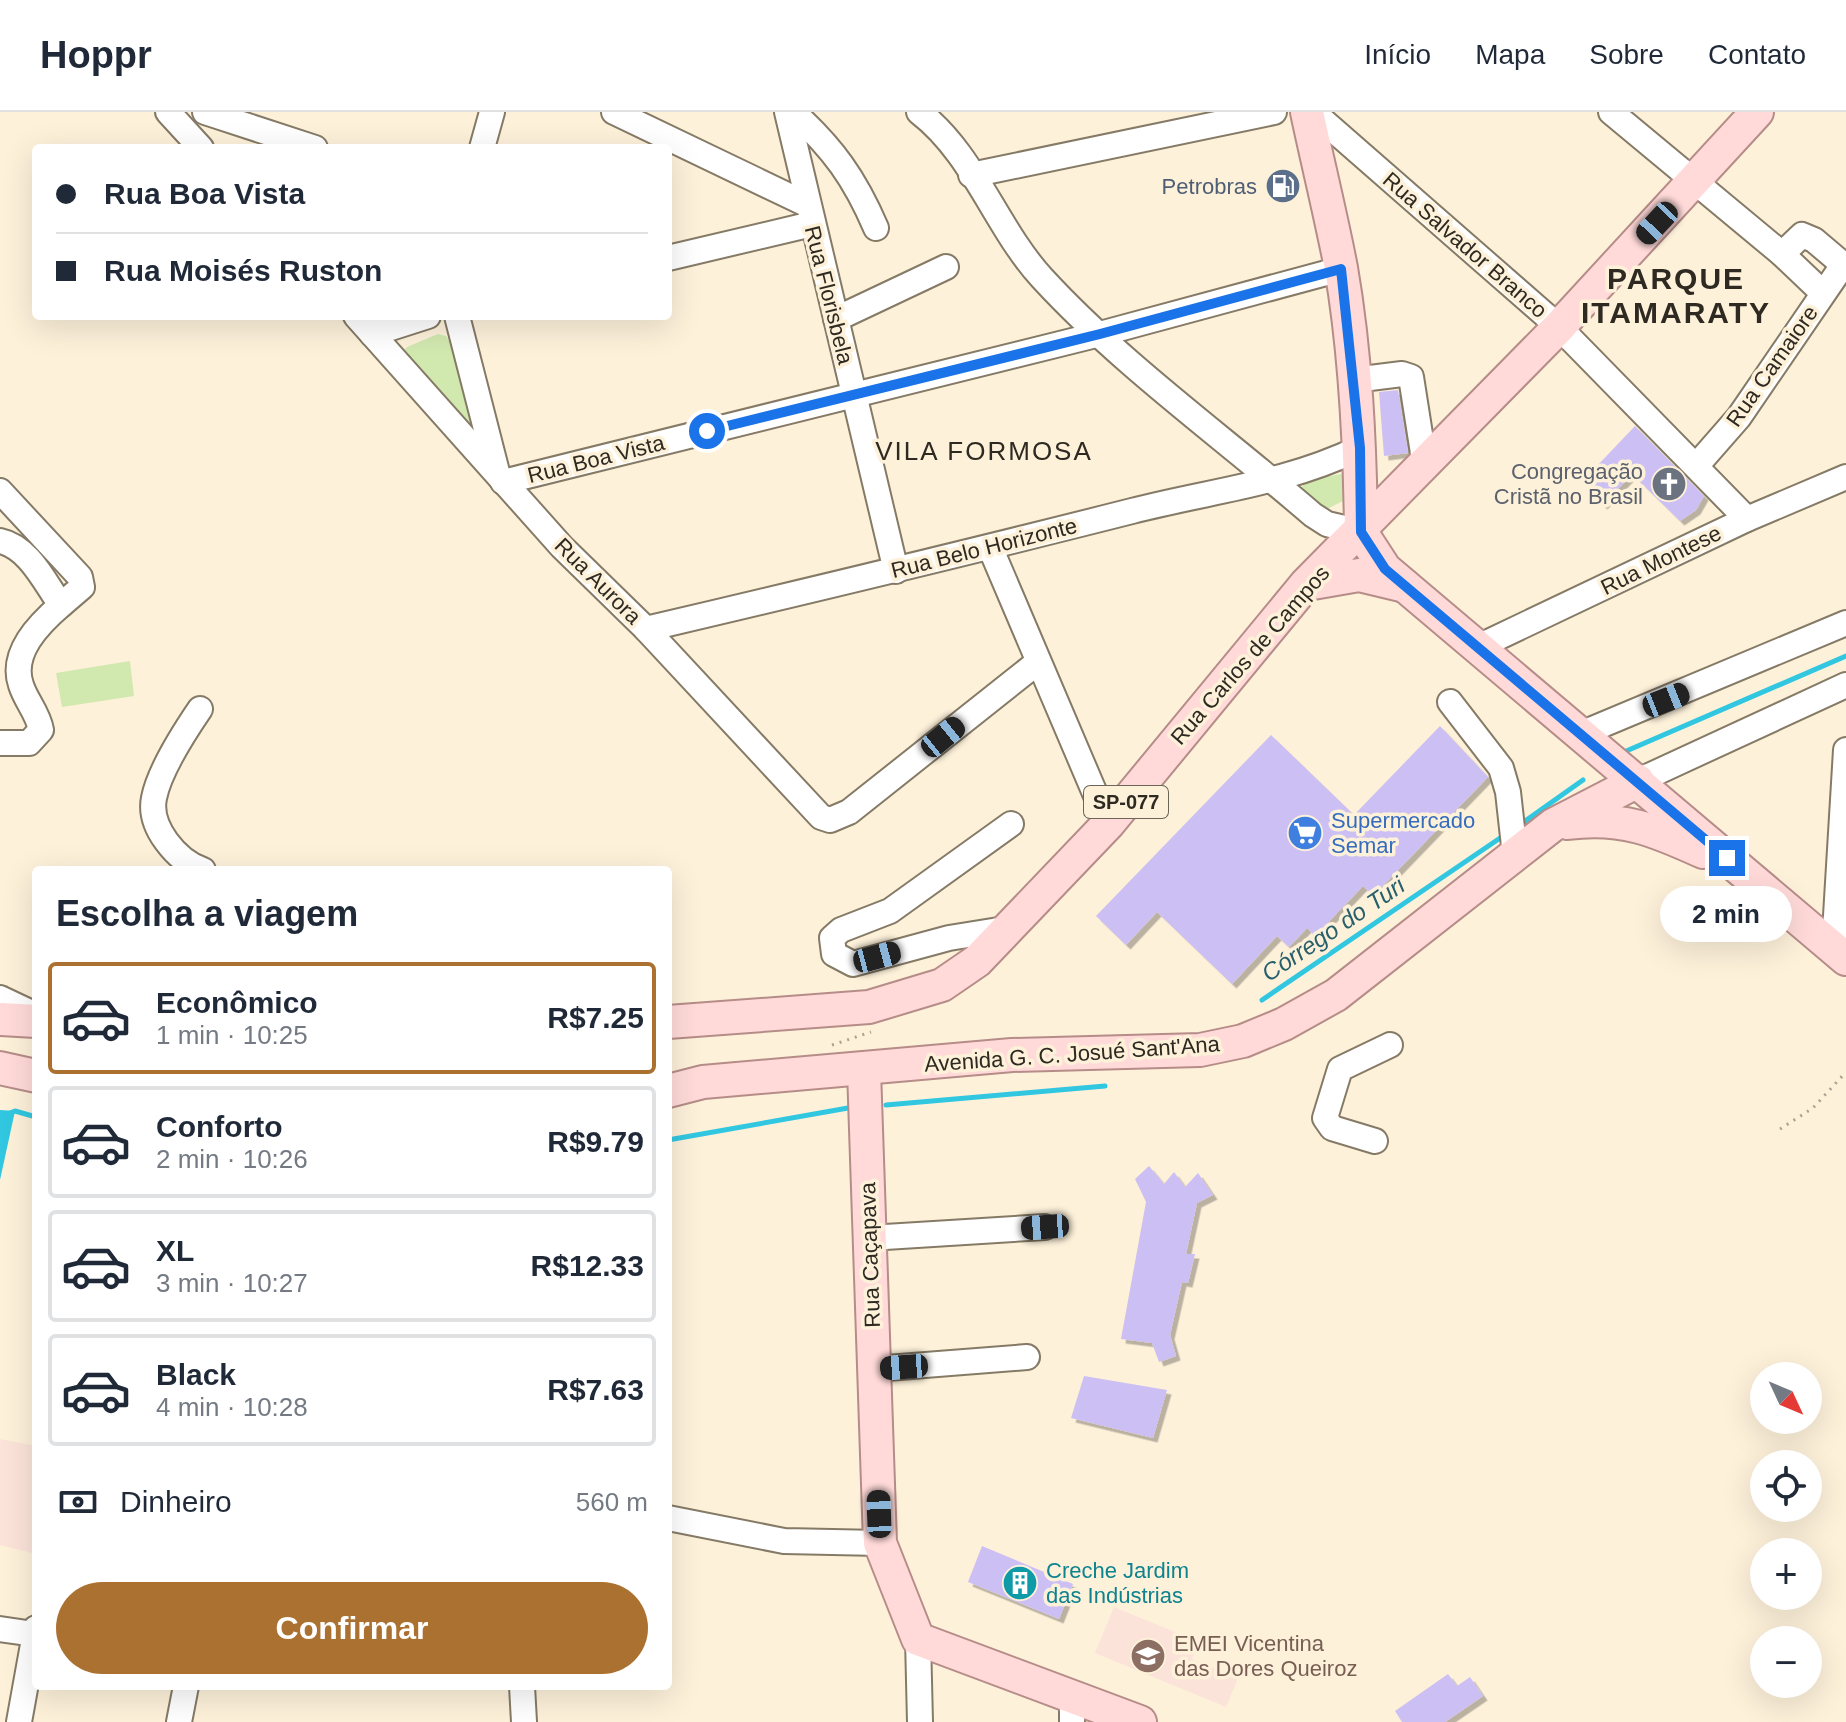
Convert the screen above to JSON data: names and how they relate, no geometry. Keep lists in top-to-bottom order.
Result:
{
  "streets": {
    "main road": [
      "Rua Carlos de Campos",
      "SP-077",
      "Avenida G. C. Josué Sant'Ana",
      "Rua Caçapava"
    ],
    "street": [
      "Rua Salvador Branco",
      "Rua Florisbela",
      "Rua Camaiore",
      "Rua Boa Vista",
      "Rua Belo Horizonte",
      "Rua Montese",
      "Rua Aurora"
    ]
  },
  "crossings": [
    ["Rua Salvador Branco", "Rua Camaiore"],
    ["Rua Salvador Branco", "Rua Montese"],
    ["Rua Salvador Branco", "Rua Carlos de Campos"],
    ["Rua Florisbela", "Rua Boa Vista"],
    ["Rua Florisbela", "Rua Belo Horizonte"],
    ["Rua Boa Vista", "Rua Aurora"],
    ["Rua Belo Horizonte", "Rua Aurora"],
    ["Rua Carlos de Campos", "SP-077"],
    ["Avenida G. C. Josué Sant'Ana", "Rua Caçapava"]
  ],
  "districts": ["PARQUE ITAMARATY", "VILA FORMOSA"],
  "water": ["Córrego do Turi"],
  "places": {
    "fuel station": ["Petrobras"],
    "church": ["Congregação Cristã no Brasil"],
    "supermarket": ["Supermercado Semar"],
    "building": ["Creche Jardim das Indústrias"],
    "school or university": ["EMEI Vicentina das Dores Queiroz"]
  },
  "north": "bottom right",
  "page": {
    "header": "Hoppr",
    "nav": [
      "Início",
      "Mapa",
      "Sobre",
      "Contato"
    ],
    "banner": ["Rua Boa Vista", "Rua Moisés Ruston"],
    "heading": "Escolha a viagem",
    "bubble": "2 min",
    "list": [
      {
        "name": "Econômico",
        "note": "1 min · 10:25",
        "value": "R$7.25"
      },
      {
        "name": "Conforto",
        "note": "2 min · 10:26",
        "value": "R$9.79"
      },
      {
        "name": "XL",
        "note": "3 min · 10:27",
        "value": "R$12.33"
      },
      {
        "name": "Black",
        "note": "4 min · 10:28",
        "value": "R$7.63"
      }
    ],
    "map_buttons": ["+", "−"],
    "pay": ["Dinheiro", "560 m"],
    "buttons": "Confirmar"
  }
}
